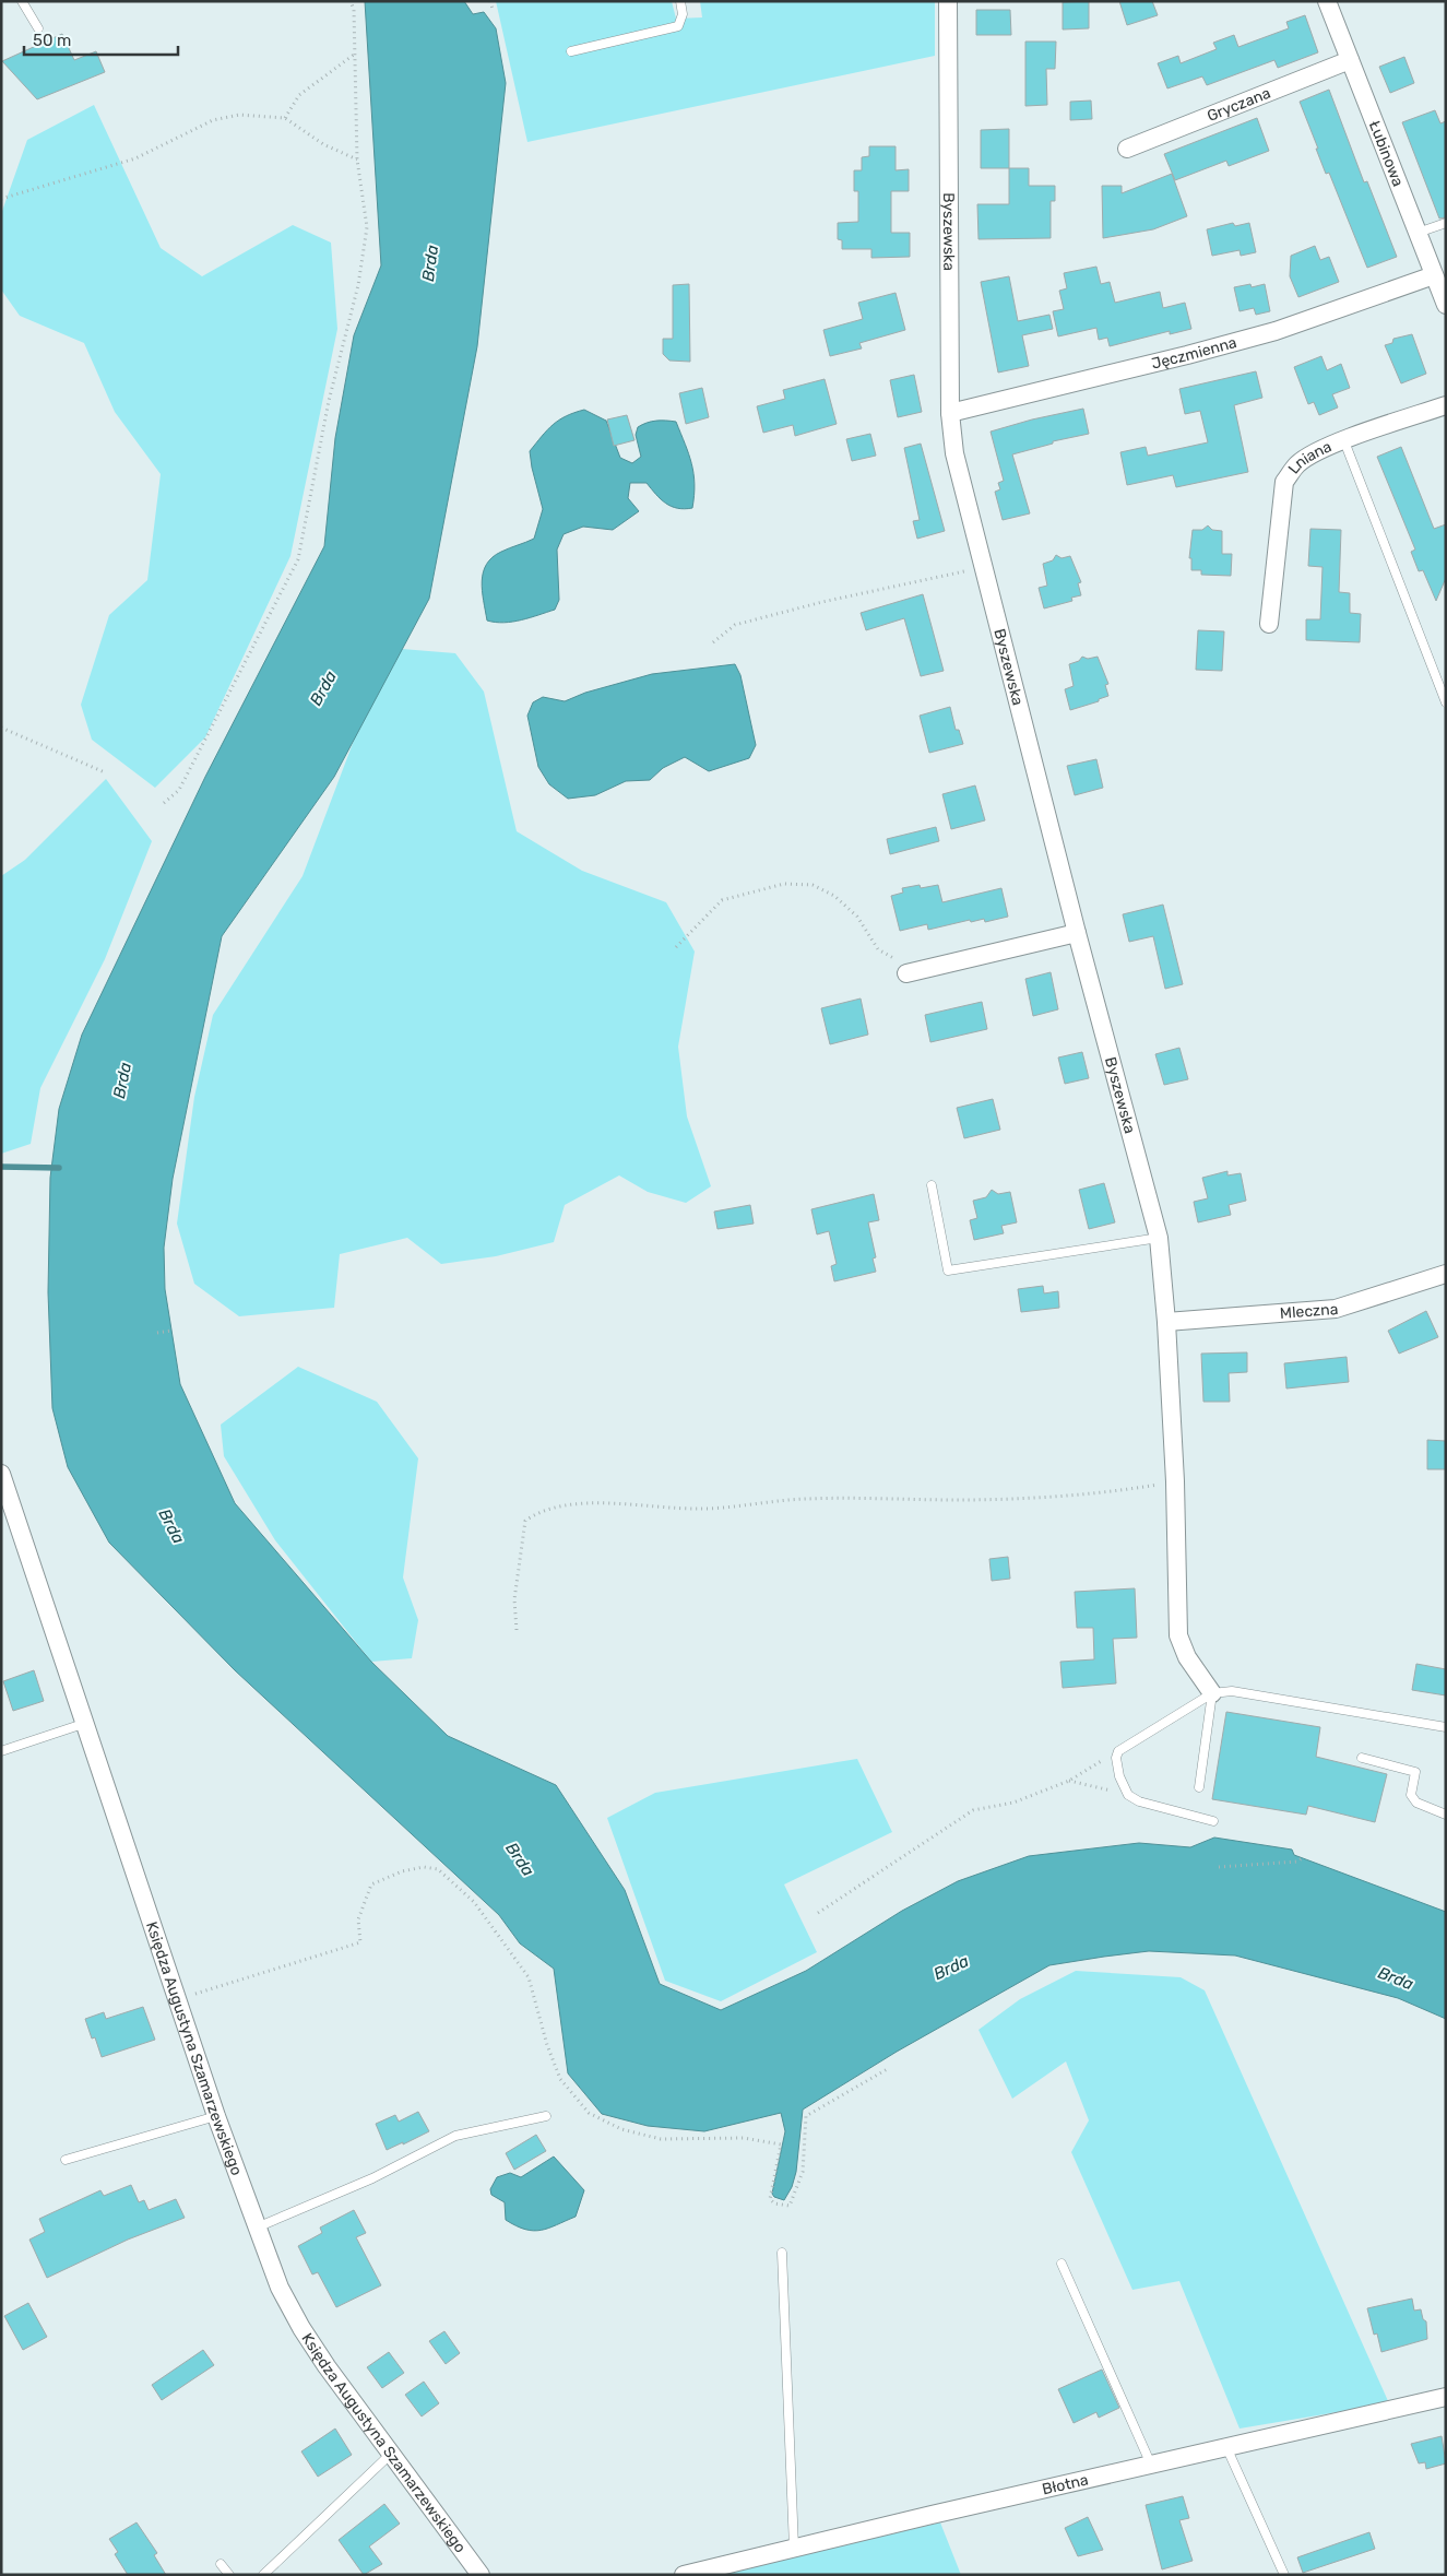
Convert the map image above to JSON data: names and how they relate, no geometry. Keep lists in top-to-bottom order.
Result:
{
  "streets": {
    "street": [
      "Gryczana",
      "Łubinowa",
      "Byszewska",
      "Jęczmienna",
      "Lniana",
      "Mleczna",
      "Księdza Augustyna Szamarzewskiego",
      "Błotna"
    ]
  },
  "crossings": [
    ["Gryczana", "Łubinowa"],
    ["Łubinowa", "Jęczmienna"],
    ["Byszewska", "Jęczmienna"],
    ["Byszewska", "Mleczna"]
  ],
  "water": ["Brda"],
  "scale_bar": "50 m"
}
